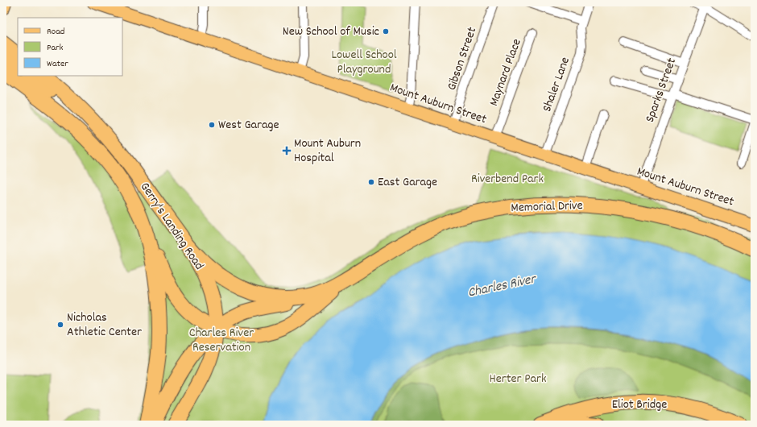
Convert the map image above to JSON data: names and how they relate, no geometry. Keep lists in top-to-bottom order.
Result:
{
  "streets": {
    "highway": ["Memorial Drive", "Gerry's Landing Road", "Eliot Bridge"],
    "main road": ["Mount Auburn Street"],
    "street": [
      "Gibson Street",
      "Maynard Place",
      "Shaler Lane",
      "Sparks Street"
    ]
  },
  "crossings": [
    ["Gibson Street", "Mount Auburn Street"],
    ["Maynard Place", "Mount Auburn Street"],
    ["Shaler Lane", "Mount Auburn Street"],
    ["Sparks Street", "Mount Auburn Street"]
  ],
  "water": ["Charles River"],
  "parks": [
    "Lowell School Playground",
    "Riverbend Park",
    "Charles River Reservation",
    "Herter Park"
  ],
  "places": {
    "other": [
      "New School of Music",
      "West Garage",
      "East Garage",
      "Nicholas Athletic Center"
    ],
    "health": ["Mount Auburn Hospital"]
  },
  "legend": ["Road", "Park", "Water"]
}
